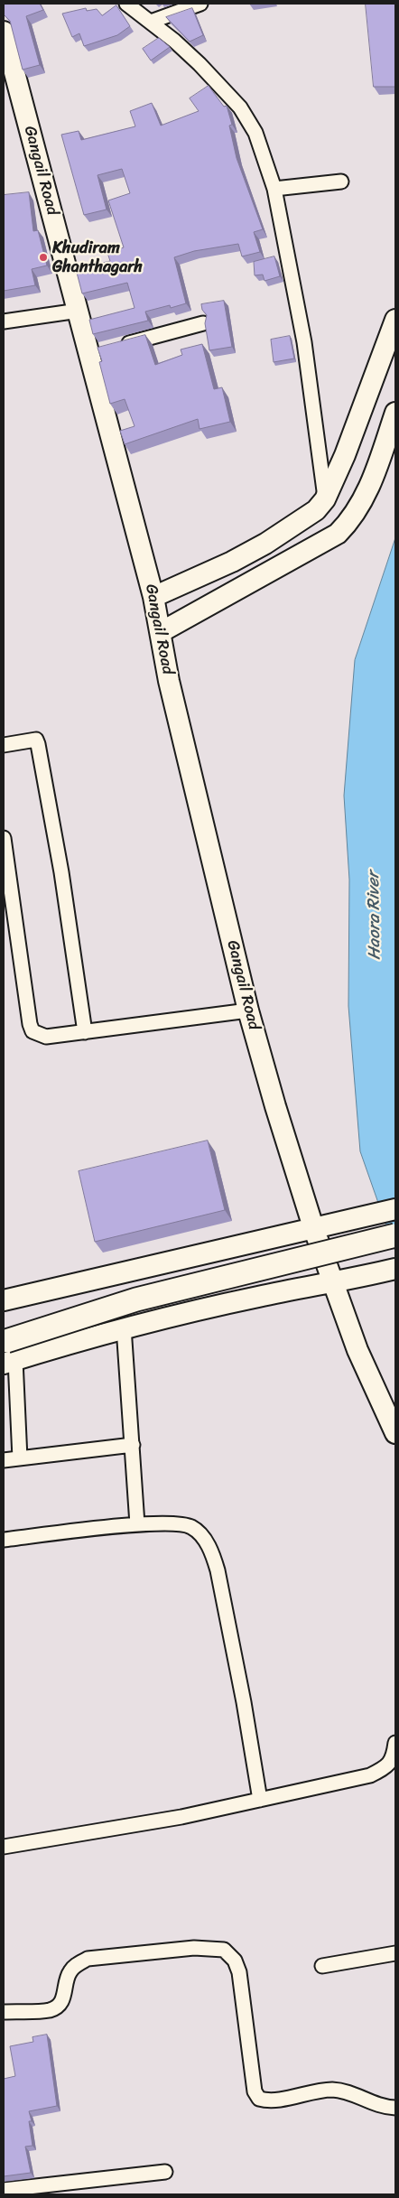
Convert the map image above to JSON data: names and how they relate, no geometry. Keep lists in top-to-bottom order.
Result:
{
  "streets": {
    "street": ["Gangail Road"]
  },
  "water": ["Haora River"],
  "places": ["Khudiram Ghanthagarh"]
}
